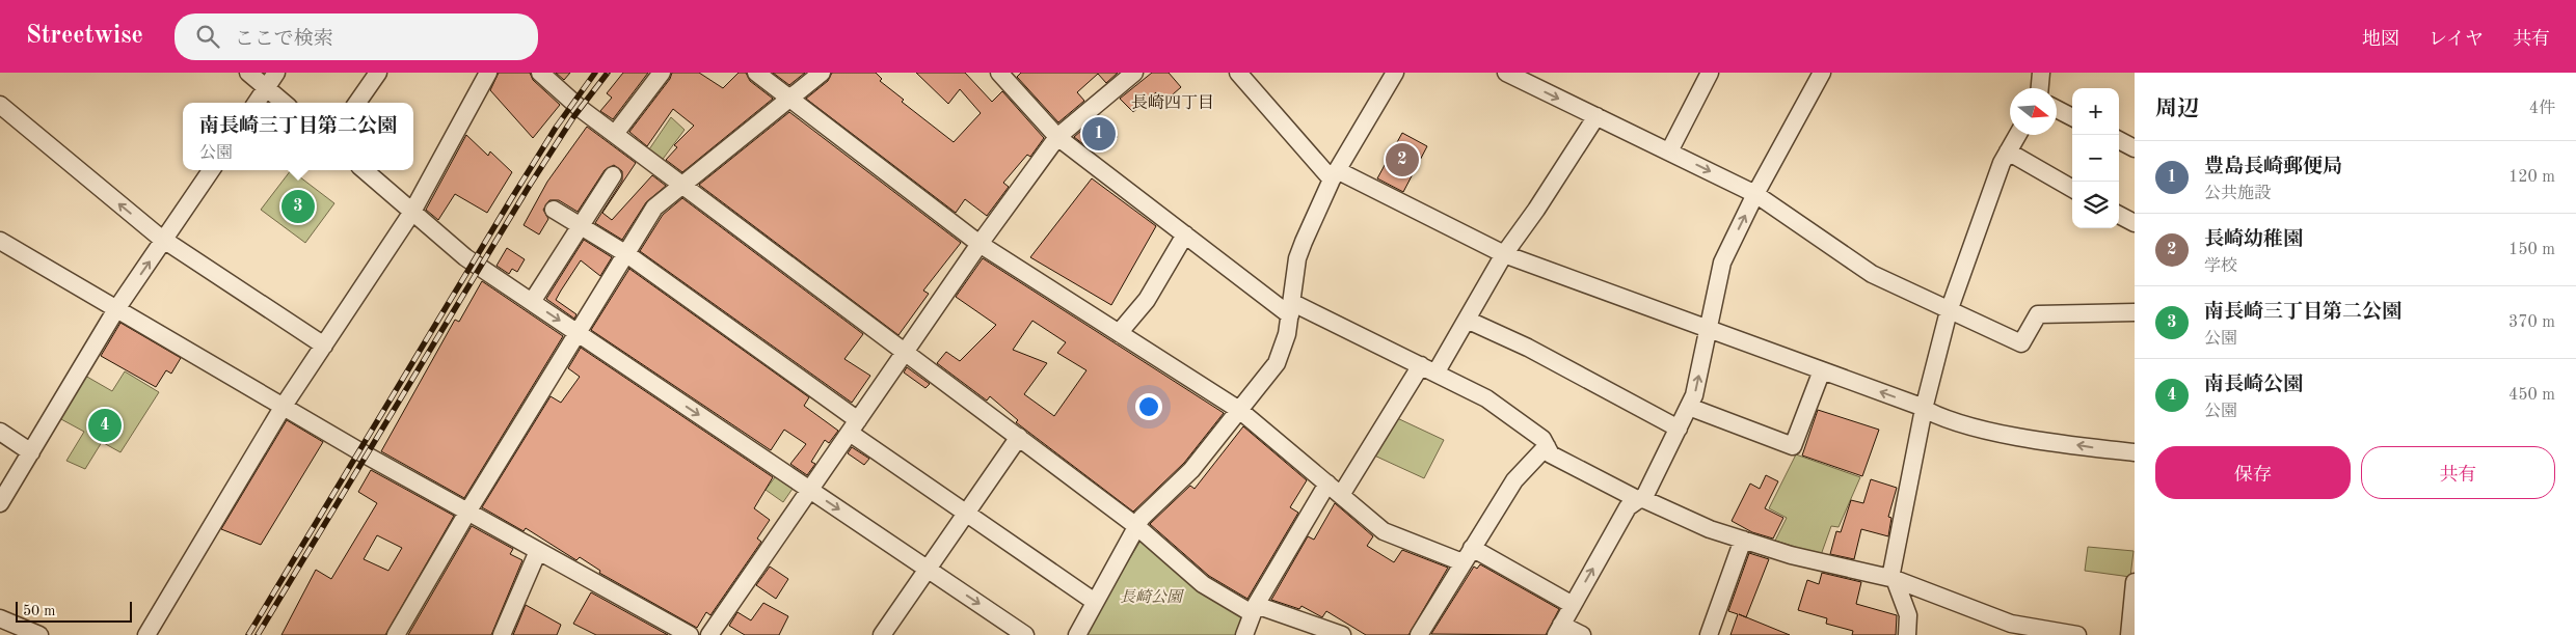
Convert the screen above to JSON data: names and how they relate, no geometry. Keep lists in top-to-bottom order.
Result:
{
  "districts": ["長崎四丁目"],
  "parks": ["長崎公園"],
  "scale_bar": "50 m",
  "north": "right",
  "page": {
    "header": "Streetwise",
    "search": "ここで検索",
    "nav": ["地図", "レイヤ", "共有"],
    "heading": ["周辺", "4件"],
    "map_buttons": ["+", "−"],
    "popup": ["南長崎三丁目第二公園", "公園"],
    "pins": [
      "1",
      "2",
      "3",
      "4"
    ],
    "list": [
      {
        "mark": "1",
        "name": "豊島長崎郵便局",
        "note": "公共施設",
        "value": "120 m"
      },
      {
        "mark": "2",
        "name": "長崎幼稚園",
        "note": "学校",
        "value": "150 m"
      },
      {
        "mark": "3",
        "name": "南長崎三丁目第二公園",
        "note": "公園",
        "value": "370 m"
      },
      {
        "mark": "4",
        "name": "南長崎公園",
        "note": "公園",
        "value": "450 m"
      }
    ],
    "buttons": ["保存", "共有"],
    "scale": "50 m"
  }
}
